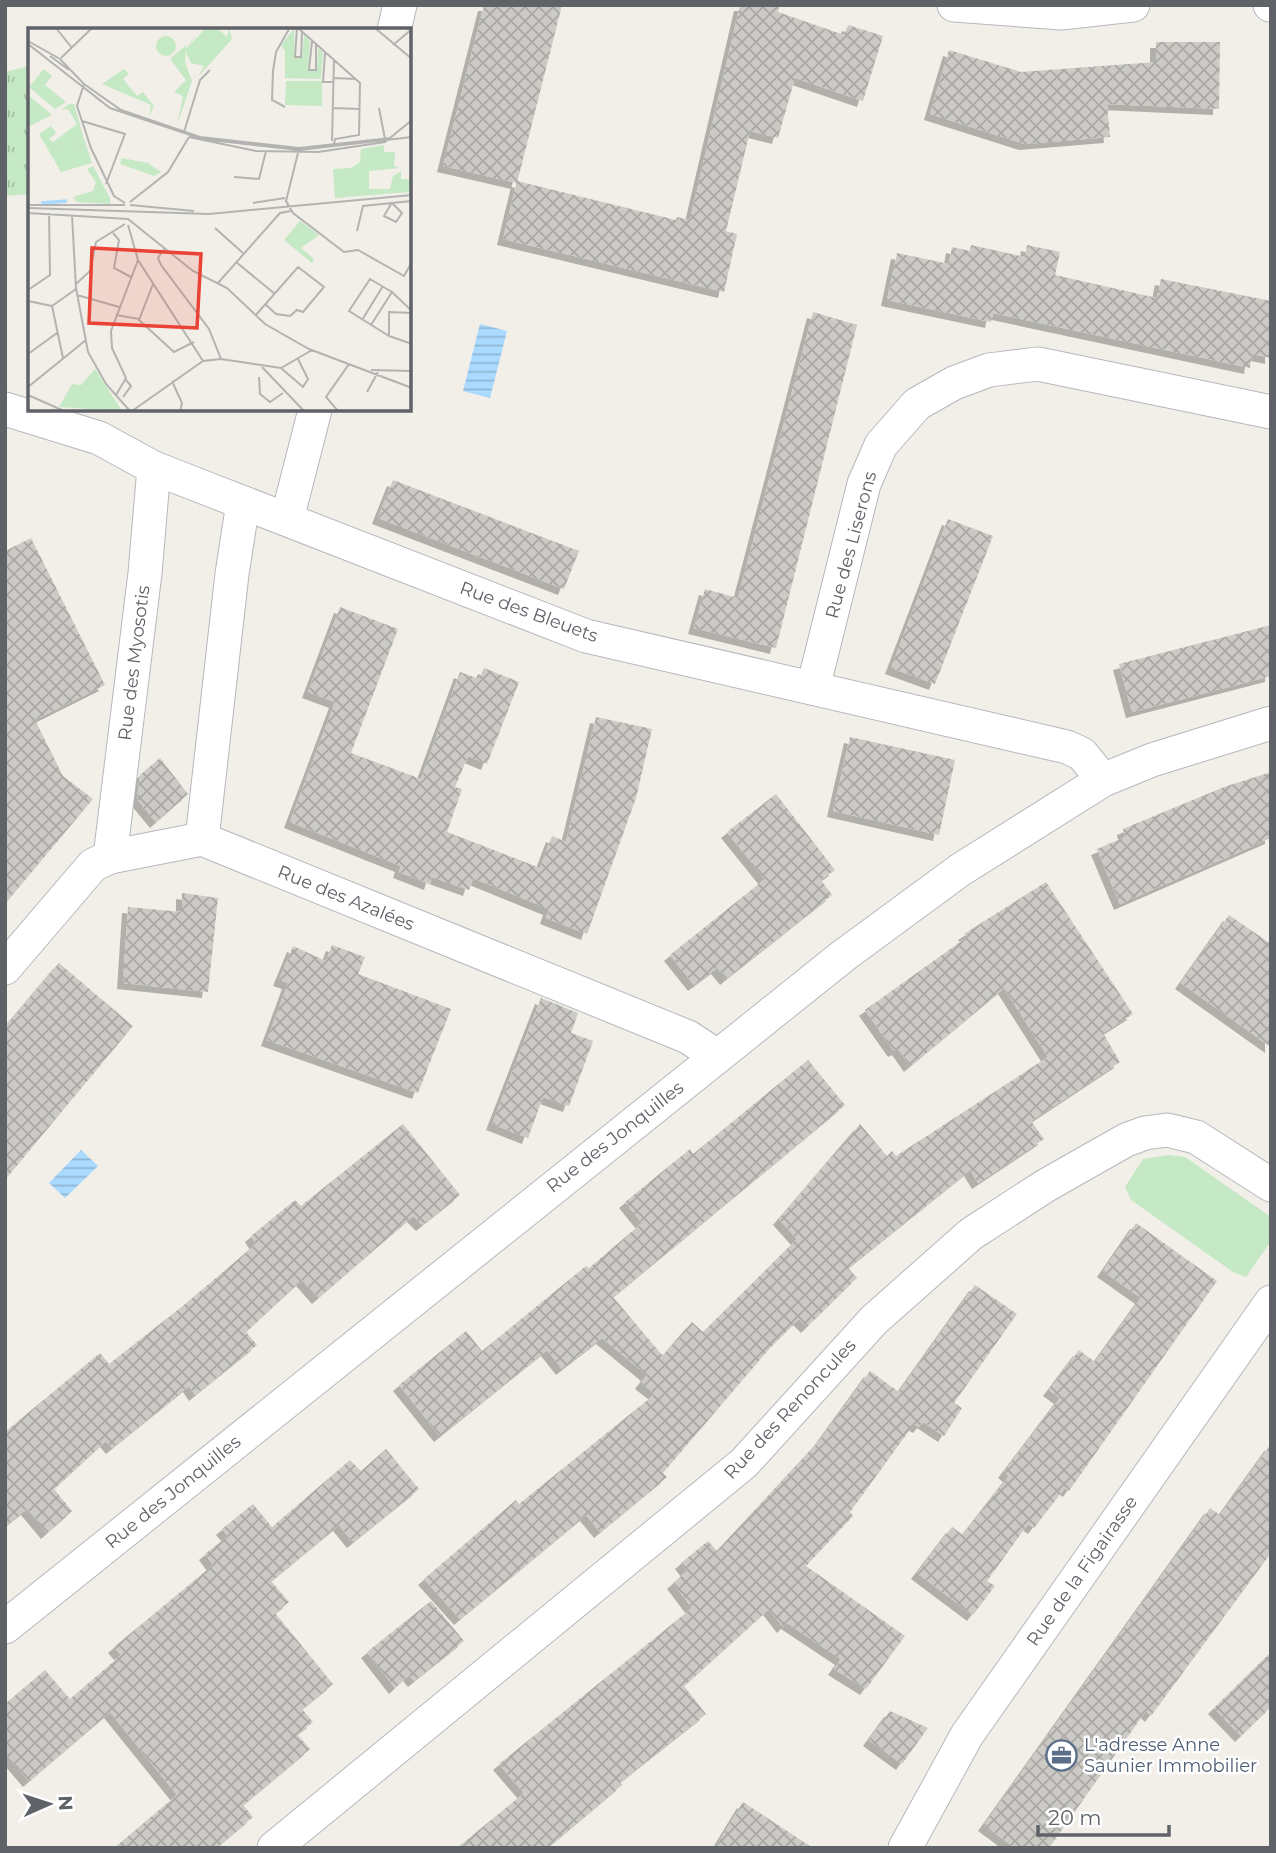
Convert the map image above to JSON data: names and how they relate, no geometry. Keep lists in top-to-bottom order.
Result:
{
  "streets": {
    "street": [
      "Rue des Liserons",
      "Rue des Bleuets",
      "Rue des Myosotis",
      "Rue des Azalées",
      "Rue des Jonquilles",
      "Rue des Renoncules",
      "Rue de la Figairasse"
    ]
  },
  "crossings": [
    ["Rue des Liserons", "Rue des Bleuets"],
    ["Rue des Bleuets", "Rue des Myosotis"],
    ["Rue des Bleuets", "Rue des Jonquilles"],
    ["Rue des Azalées", "Rue des Jonquilles"]
  ],
  "places": {
    "office": ["L'adresse Anne Saunier Immobilier"]
  },
  "scale_bar": "20 m",
  "north": "right"
}
